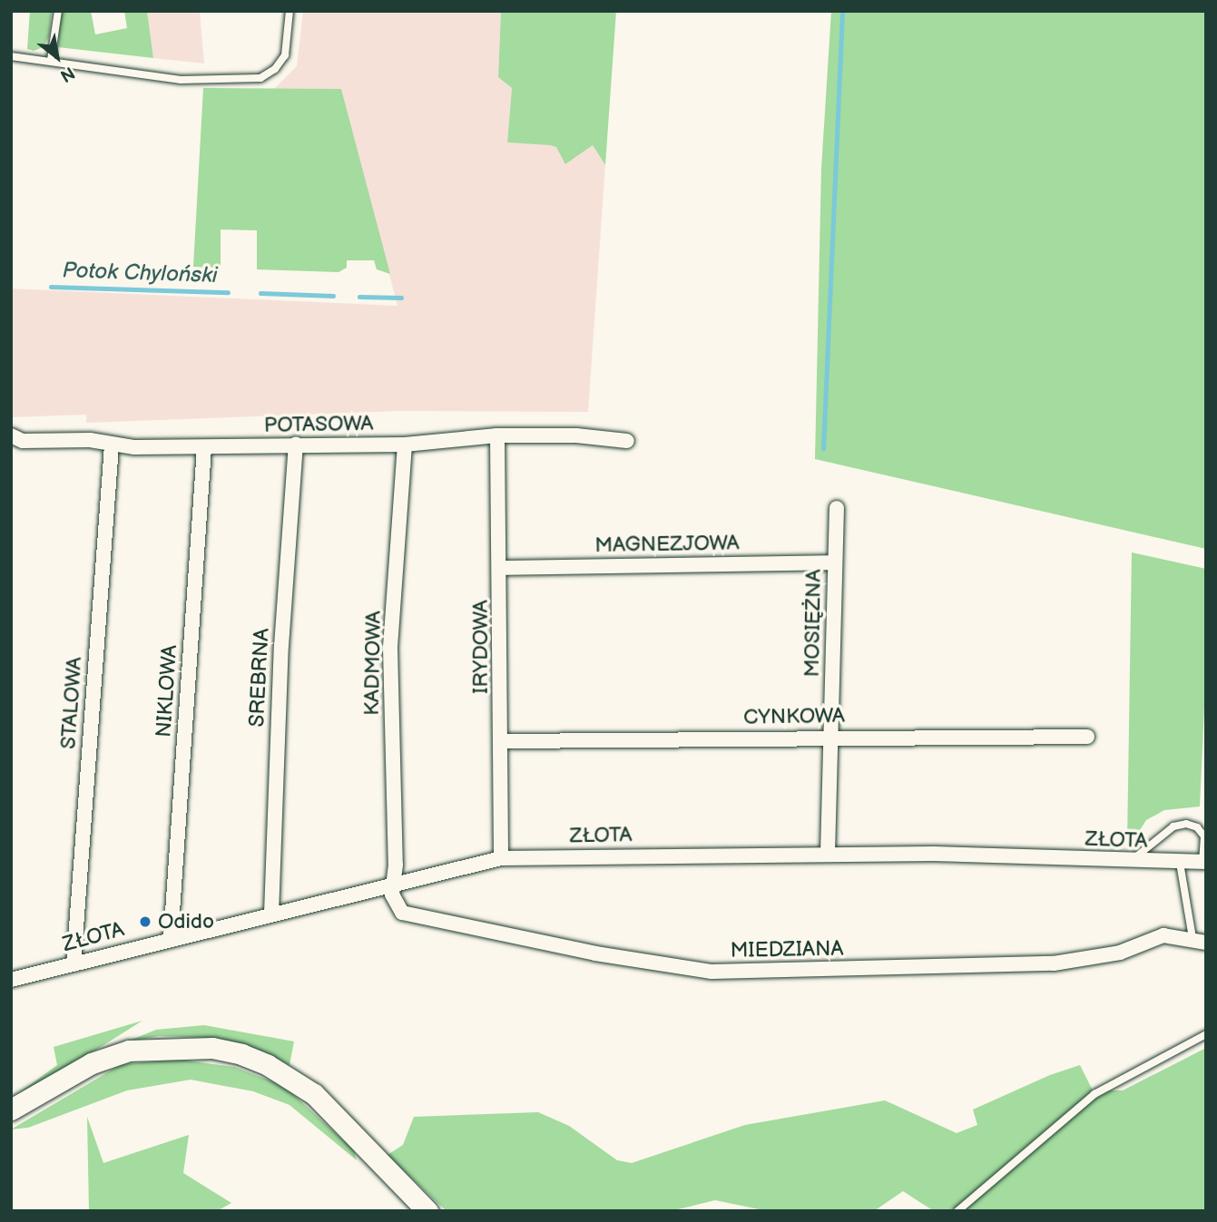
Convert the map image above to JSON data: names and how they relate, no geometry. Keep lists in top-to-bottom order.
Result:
{
  "streets": {
    "street": [
      "POTASOWA",
      "MAGNEZJOWA",
      "MOSIĘŻNA",
      "IRYDOWA",
      "KADMOWA",
      "SREBRNA",
      "NIKLOWA",
      "STALOWA",
      "CYNKOWA",
      "ZŁOTA",
      "MIEDZIANA"
    ]
  },
  "crossings": [
    ["POTASOWA", "IRYDOWA"],
    ["POTASOWA", "KADMOWA"],
    ["POTASOWA", "SREBRNA"],
    ["POTASOWA", "NIKLOWA"],
    ["POTASOWA", "STALOWA"],
    ["MAGNEZJOWA", "MOSIĘŻNA"],
    ["MAGNEZJOWA", "IRYDOWA"],
    ["MOSIĘŻNA", "CYNKOWA"],
    ["MOSIĘŻNA", "ZŁOTA"],
    ["IRYDOWA", "CYNKOWA"],
    ["IRYDOWA", "ZŁOTA"],
    ["KADMOWA", "ZŁOTA"],
    ["KADMOWA", "MIEDZIANA"],
    ["SREBRNA", "ZŁOTA"],
    ["NIKLOWA", "ZŁOTA"],
    ["STALOWA", "ZŁOTA"],
    ["ZŁOTA", "MIEDZIANA"]
  ],
  "water": ["Potok Chyloński"],
  "places": ["Odido"],
  "north": "bottom right"
}
